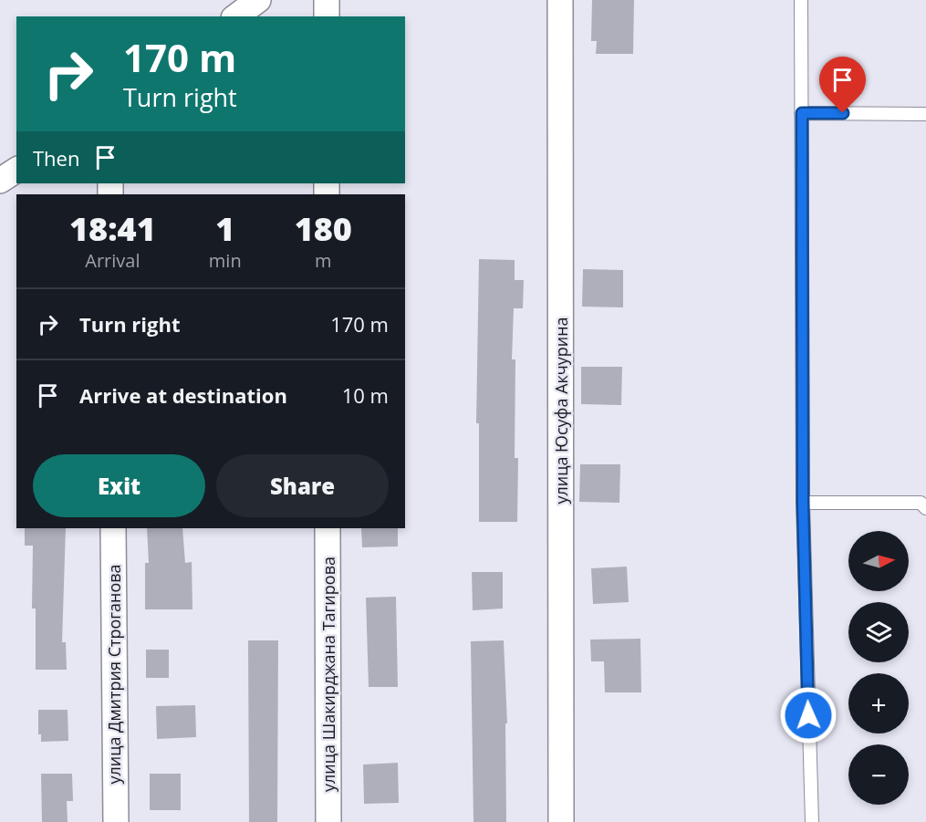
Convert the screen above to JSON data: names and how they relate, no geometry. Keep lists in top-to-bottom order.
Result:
{
  "streets": {
    "street": ["улица Юсуфа Акчурина", "улица Дмитрия Строганова", "улица Шакирджана Тагирова"]
  },
  "north": "right",
  "page": {
    "turn": ["170 m", "Turn right"],
    "then": "Then",
    "eta": [
      "18:41",
      "Arrival",
      "1",
      "min",
      "180",
      "m"
    ],
    "list": [
      {
        "name": "Turn right",
        "value": "170 m"
      },
      {
        "name": "Arrive at destination",
        "value": "10 m"
      }
    ],
    "buttons": ["Exit", "Share"],
    "map_buttons": ["+", "−"]
  }
}
